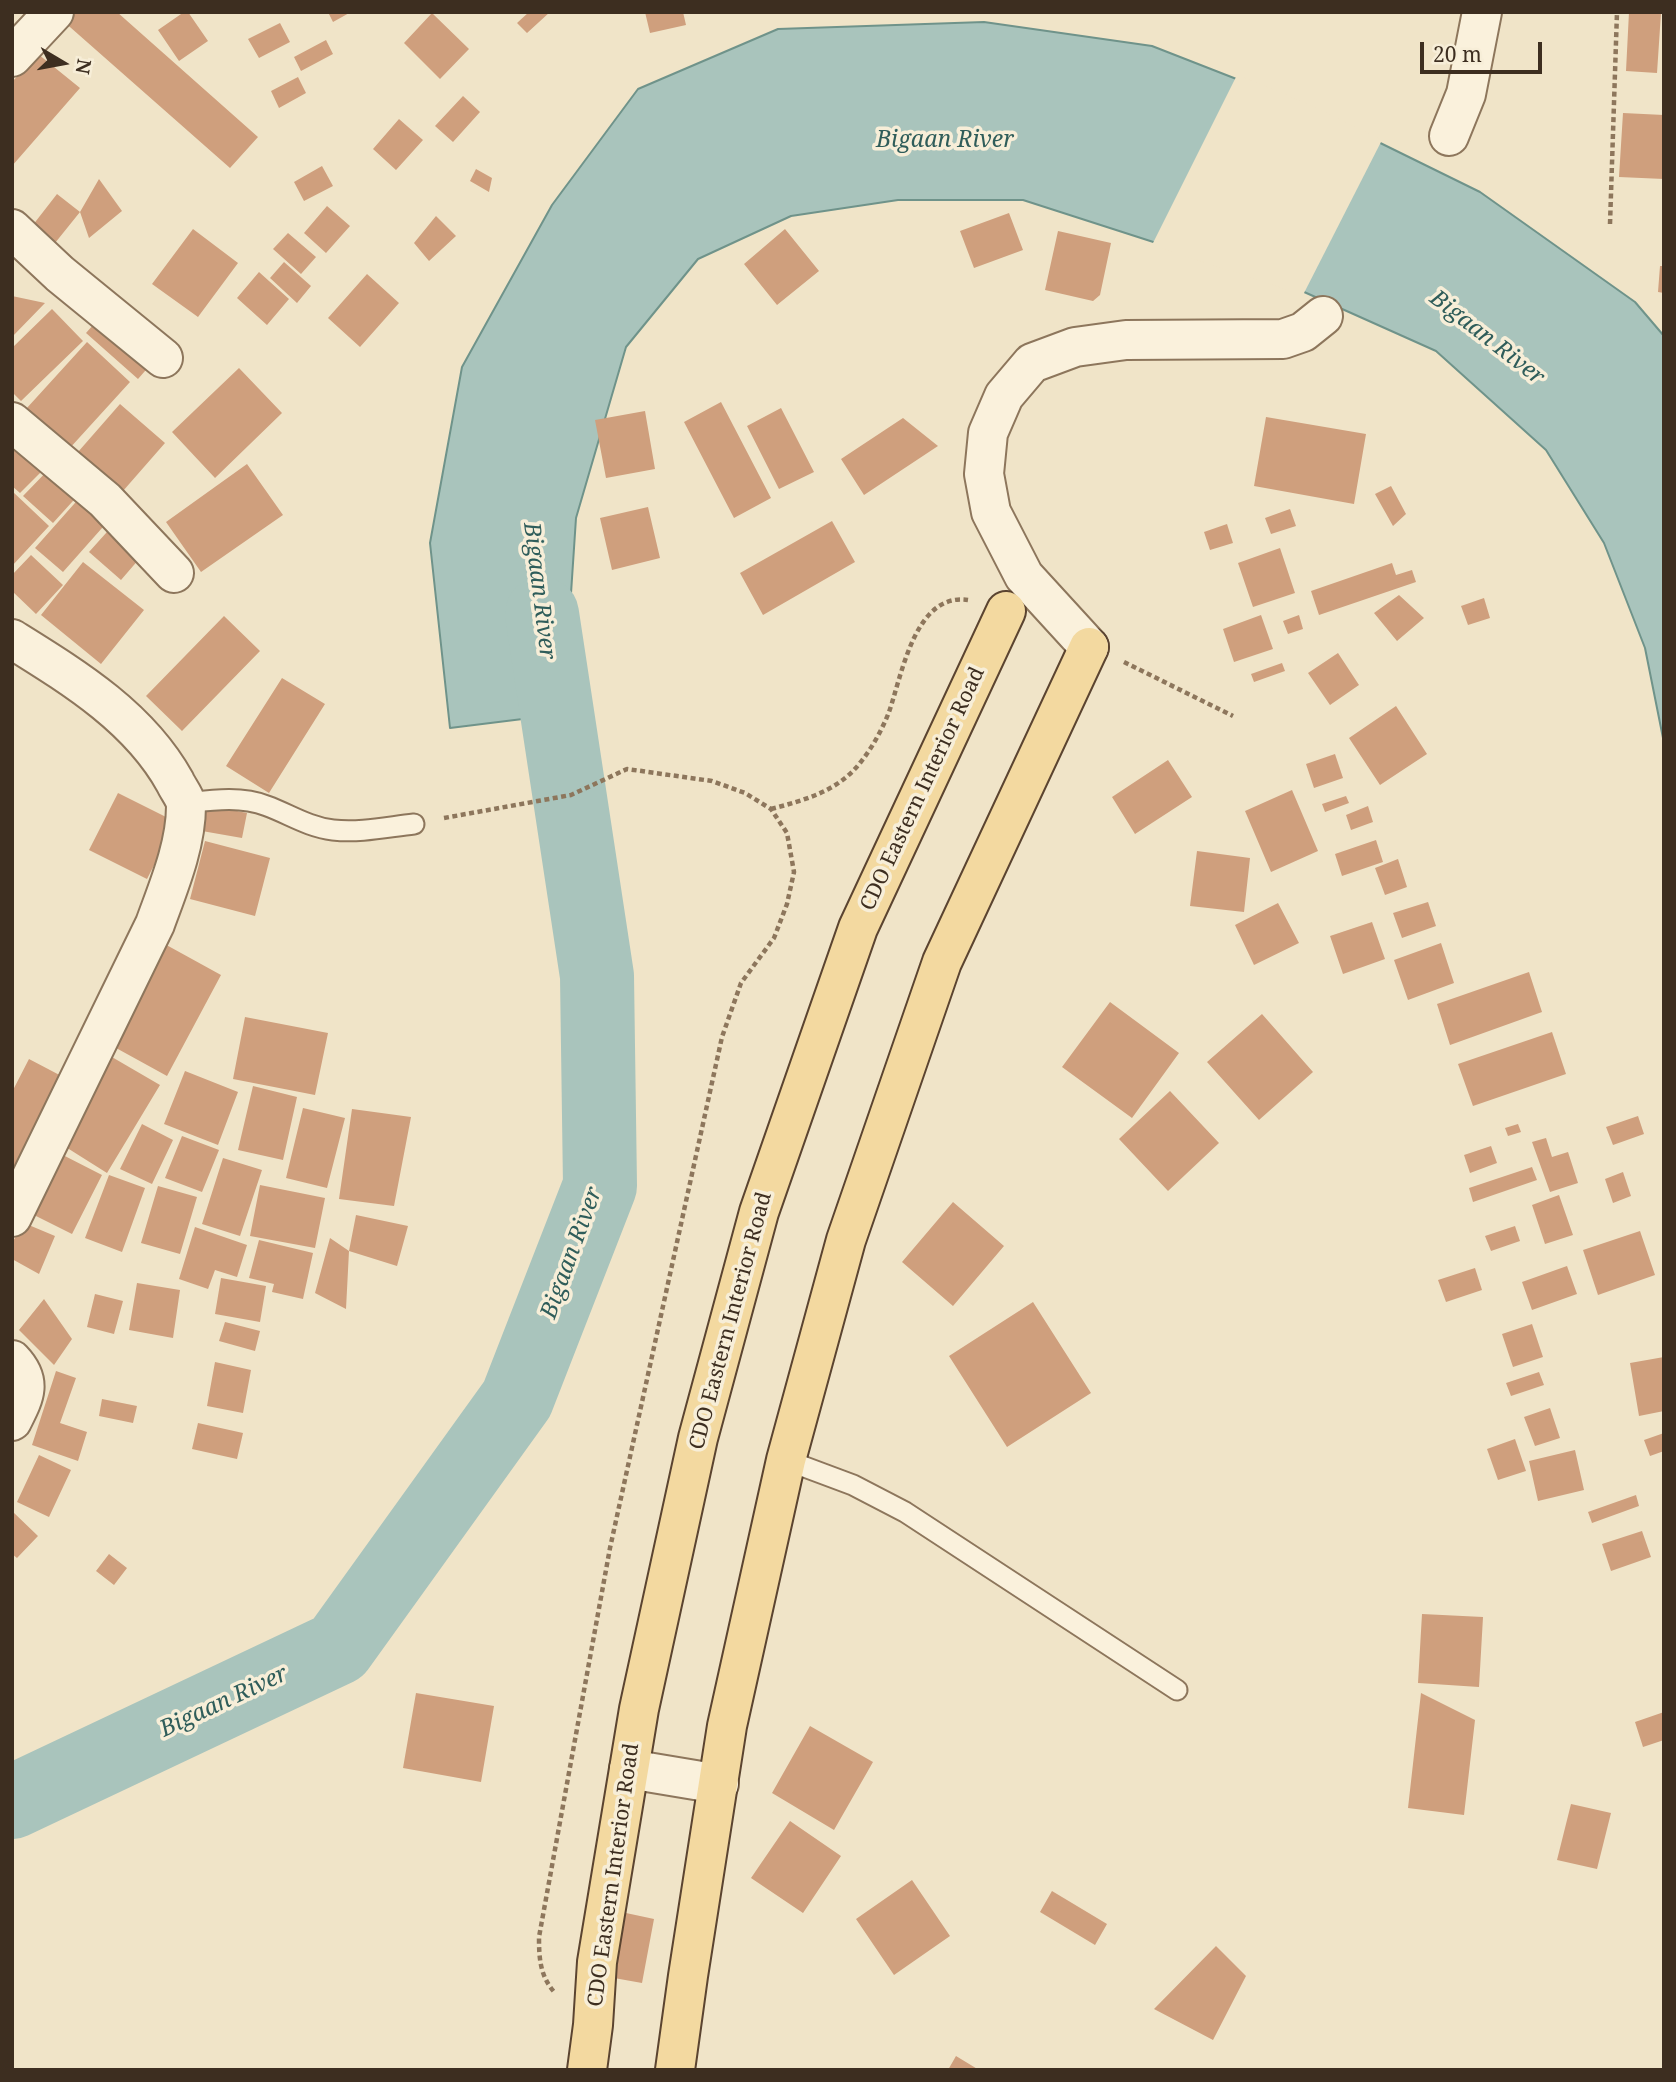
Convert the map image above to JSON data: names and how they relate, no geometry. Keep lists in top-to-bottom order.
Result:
{
  "streets": {
    "main road": ["CDO Eastern Interior Road"]
  },
  "water": ["Bigaan River"],
  "scale_bar": "20 m",
  "north": "right"
}
